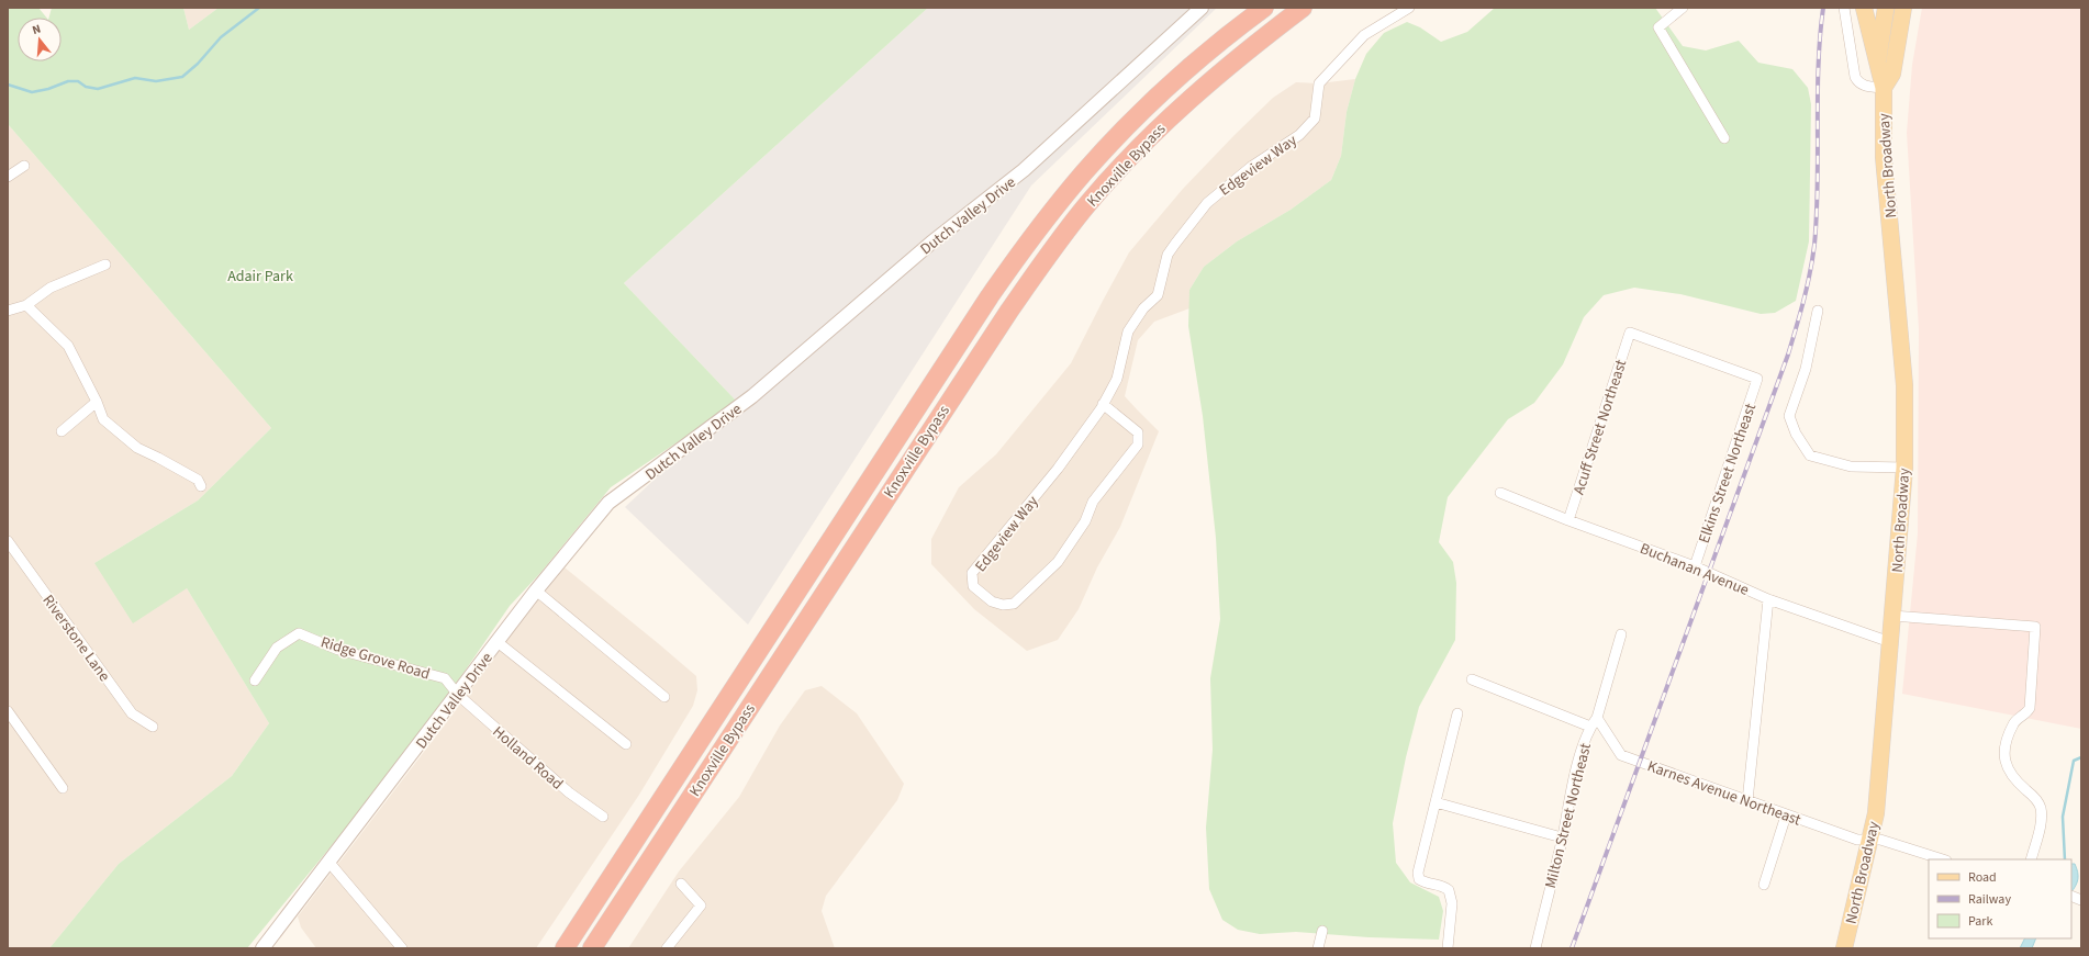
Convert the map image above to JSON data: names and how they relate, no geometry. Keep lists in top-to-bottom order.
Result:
{
  "streets": {
    "highway": ["Knoxville Bypass"],
    "main road": ["North Broadway"],
    "street": [
      "Edgeview Way",
      "Dutch Valley Drive",
      "Acuff Street Northeast",
      "Elkins Street Northeast",
      "Buchanan Avenue",
      "Riverstone Lane",
      "Ridge Grove Road",
      "Holland Road",
      "Karnes Avenue Northeast",
      "Milton Street Northeast"
    ]
  },
  "crossings": [
    ["North Broadway", "Buchanan Avenue"],
    ["North Broadway", "Karnes Avenue Northeast"],
    ["Dutch Valley Drive", "Ridge Grove Road"],
    ["Dutch Valley Drive", "Holland Road"],
    ["Acuff Street Northeast", "Elkins Street Northeast"],
    ["Acuff Street Northeast", "Buchanan Avenue"],
    ["Elkins Street Northeast", "Buchanan Avenue"],
    ["Ridge Grove Road", "Holland Road"],
    ["Karnes Avenue Northeast", "Milton Street Northeast"]
  ],
  "parks": ["Adair Park"],
  "legend": ["Road", "Railway", "Park"],
  "north": "top"
}
